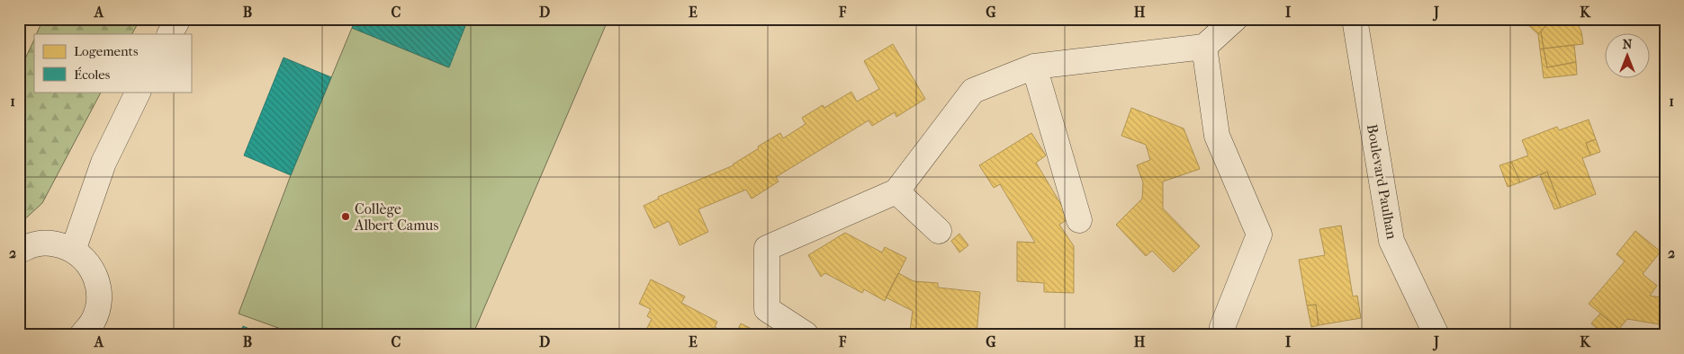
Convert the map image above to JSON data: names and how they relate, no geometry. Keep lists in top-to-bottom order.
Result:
{
  "streets": {
    "street": ["Boulevard Paulhan"]
  },
  "places": ["Collège Albert Camus"],
  "legend": ["Logements", "Écoles"],
  "north": "top",
  "grid": {
    "columns": [
      "A",
      "B",
      "C",
      "D",
      "E",
      "F",
      "G",
      "H",
      "I",
      "J",
      "K"
    ],
    "rows": ["1", "2"]
  }
}
